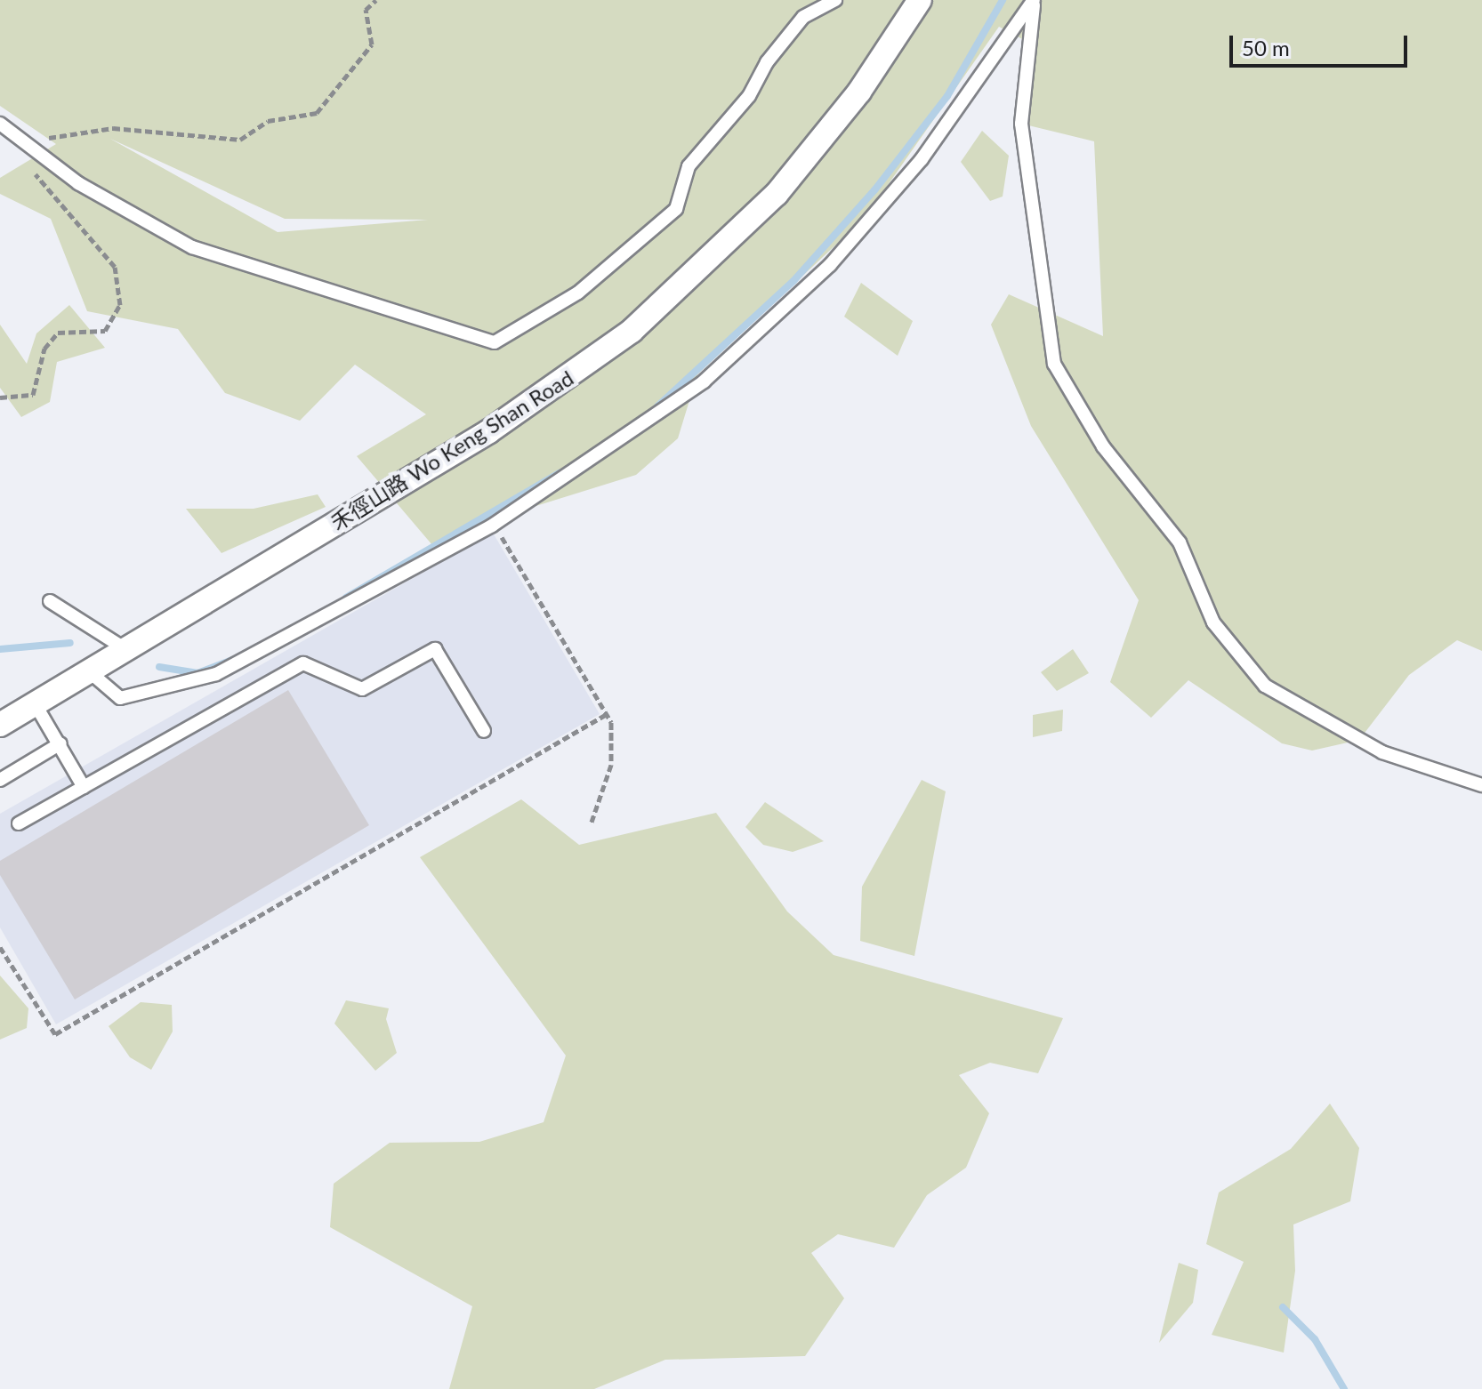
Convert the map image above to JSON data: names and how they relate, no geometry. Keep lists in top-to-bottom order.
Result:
{
  "streets": {
    "street": ["禾徑山路 Wo Keng Shan Road"]
  },
  "scale_bar": "50 m"
}
